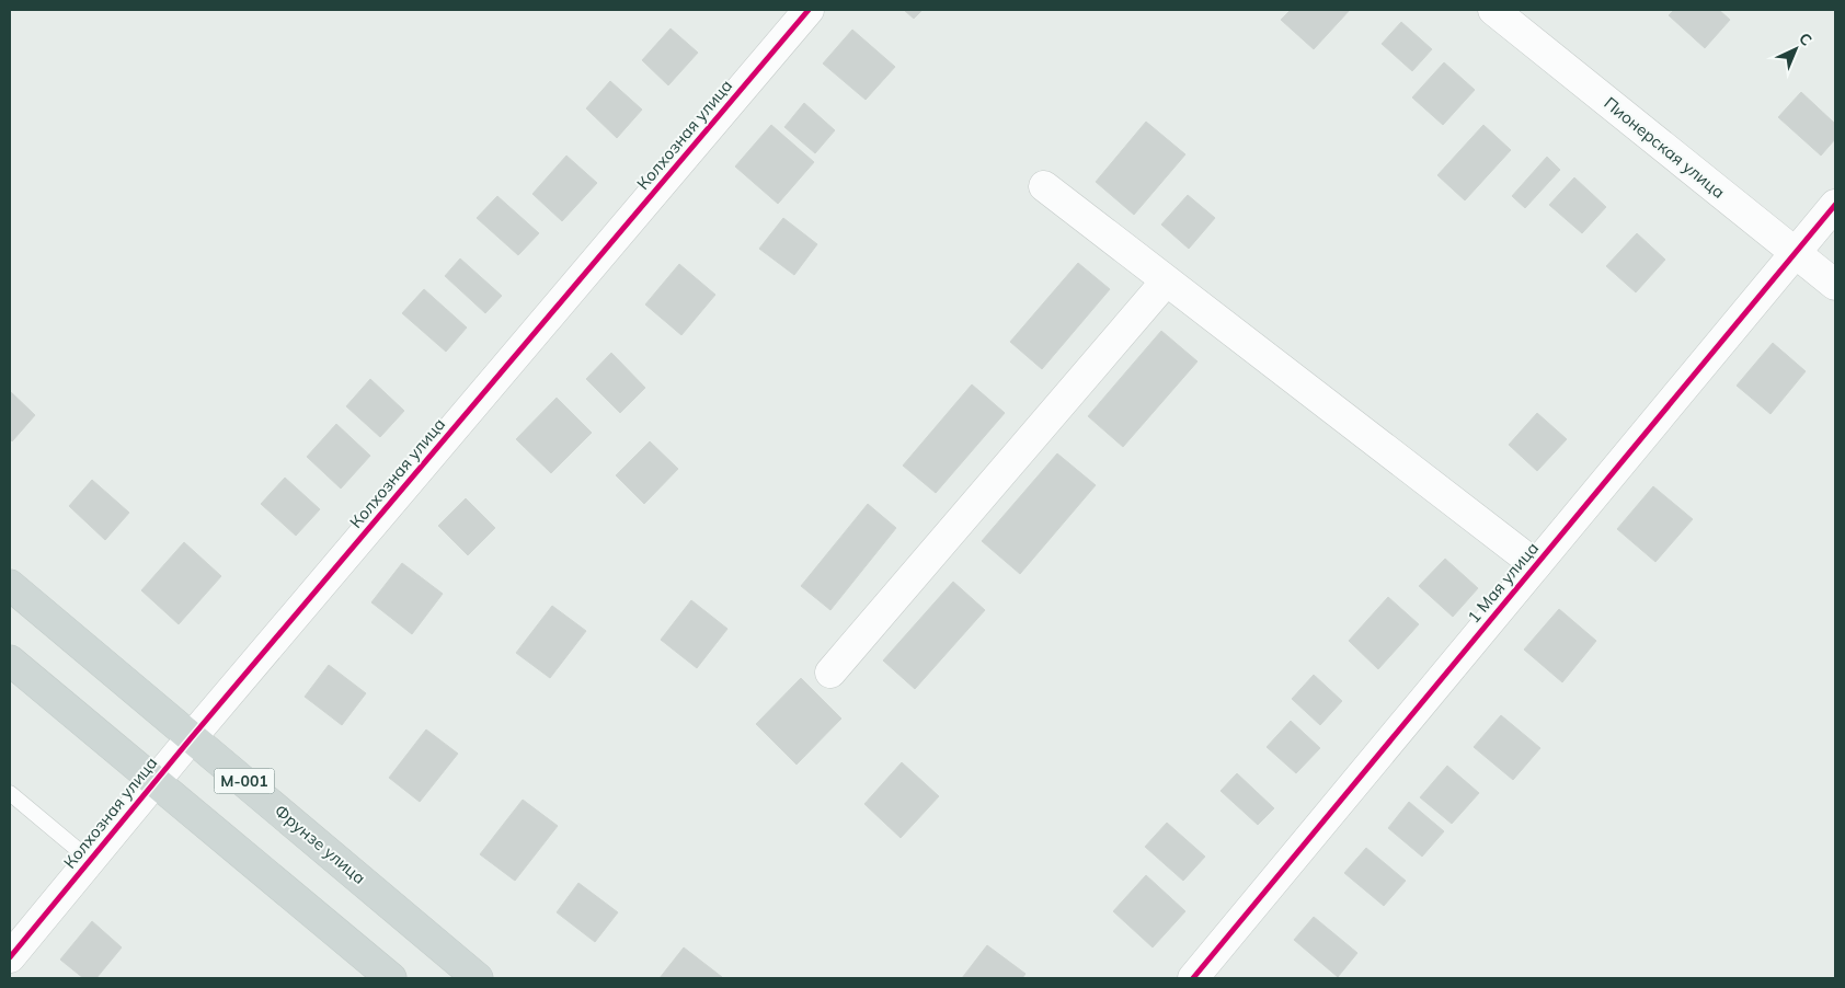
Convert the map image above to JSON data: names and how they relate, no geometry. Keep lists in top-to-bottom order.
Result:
{
  "streets": {
    "main road": ["M-001", "Фрунзе улица"],
    "street": ["Колхозная улица", "Пионерская улица", "1 Мая улица"]
  },
  "crossings": [
    ["Колхозная улица", "Фрунзе улица"],
    ["Пионерская улица", "1 Мая улица"]
  ],
  "north": "top right"
}
